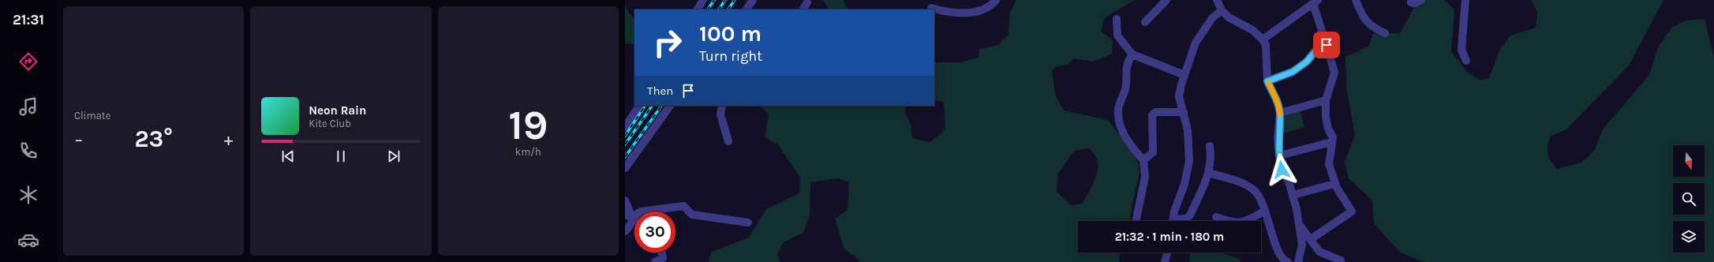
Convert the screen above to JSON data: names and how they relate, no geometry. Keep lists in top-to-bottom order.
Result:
{
  "north": "bottom",
  "page": {
    "tabs": "21:31",
    "tile": [
      "Climate",
      ["19", "km/h"]
    ],
    "turn": ["100 m", "Turn right"],
    "then": "Then",
    "song": ["Neon Rain", "Kite Club"],
    "heat": ["−", "23°", "+"],
    "limit": "30",
    "trip": "21:32 · 1 min · 180 m"
  }
}
